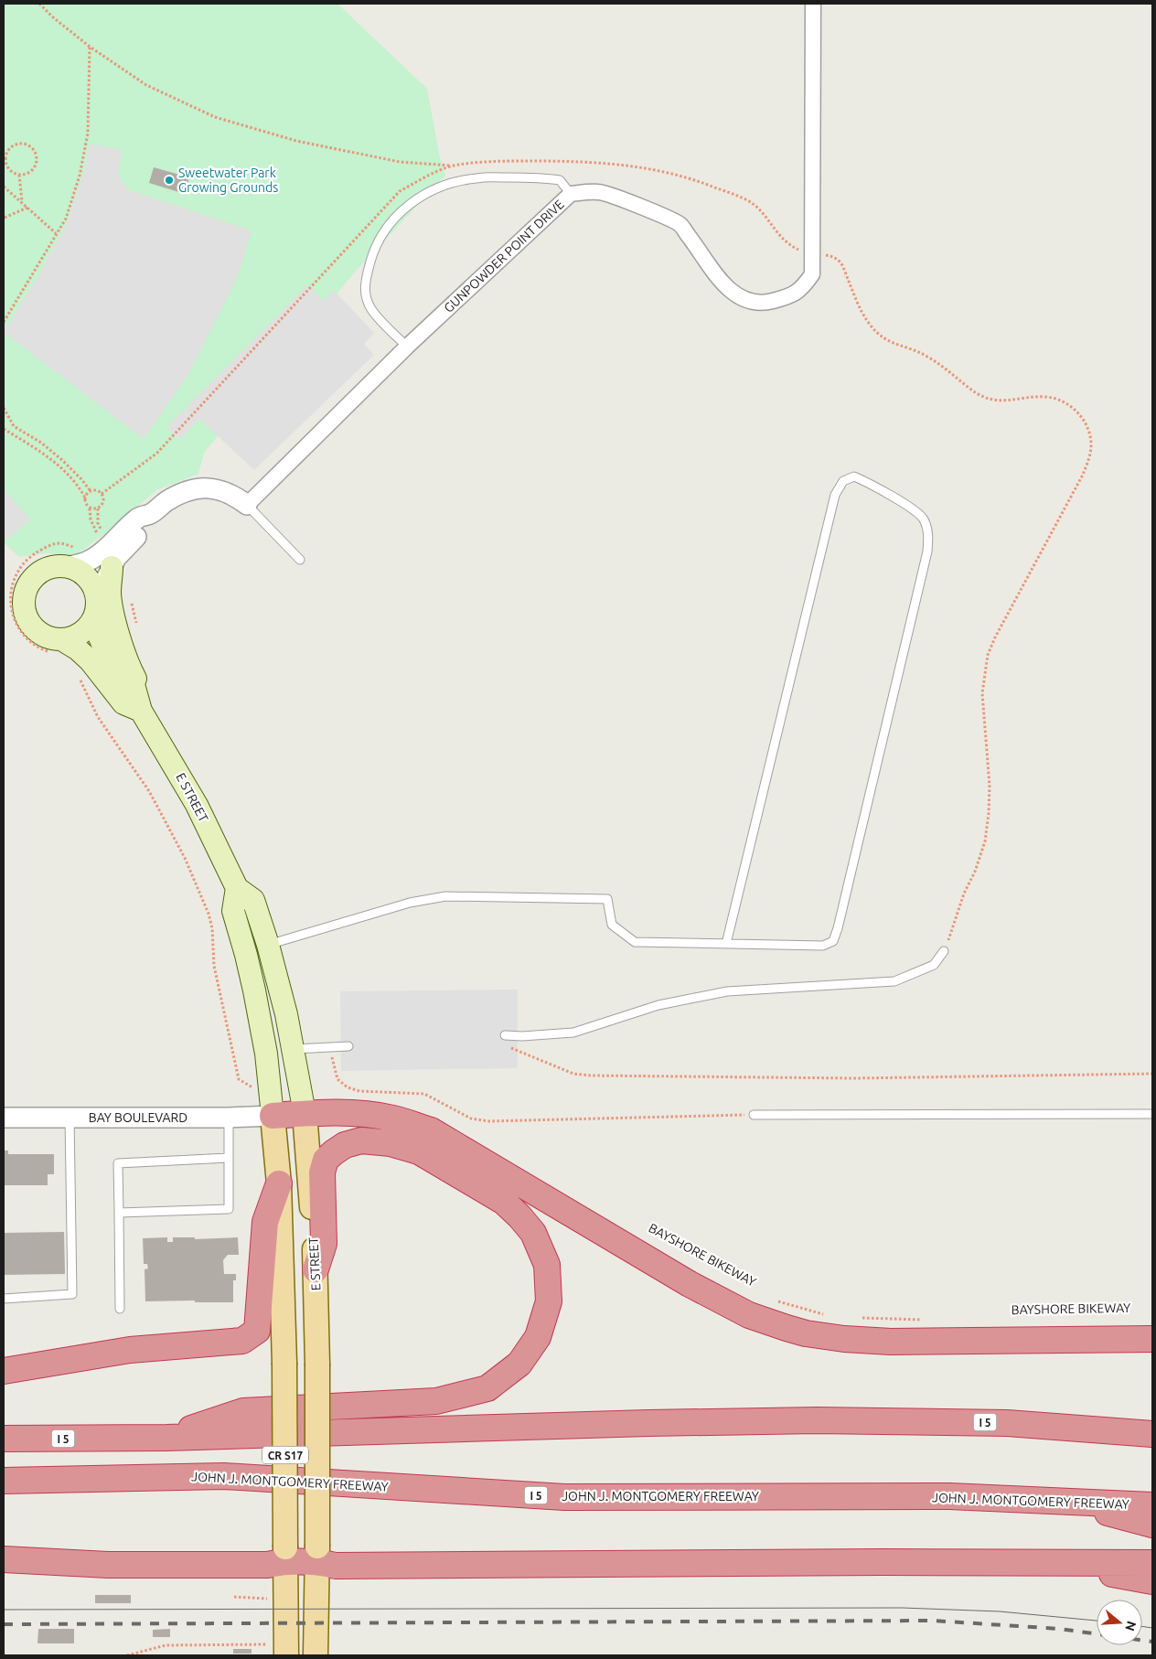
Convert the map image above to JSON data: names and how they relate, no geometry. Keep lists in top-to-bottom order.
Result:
{
  "streets": {
    "highway": ["I 5", "JOHN J. MONTGOMERY FREEWAY"],
    "main road": ["E STREET", "CR S17"],
    "street": ["GUNPOWDER POINT DRIVE", "BAY BOULEVARD"]
  },
  "crossings": [
    ["BAY BOULEVARD", "CR S17"]
  ],
  "places": ["Sweetwater Park Growing Grounds"],
  "north": "right"
}
